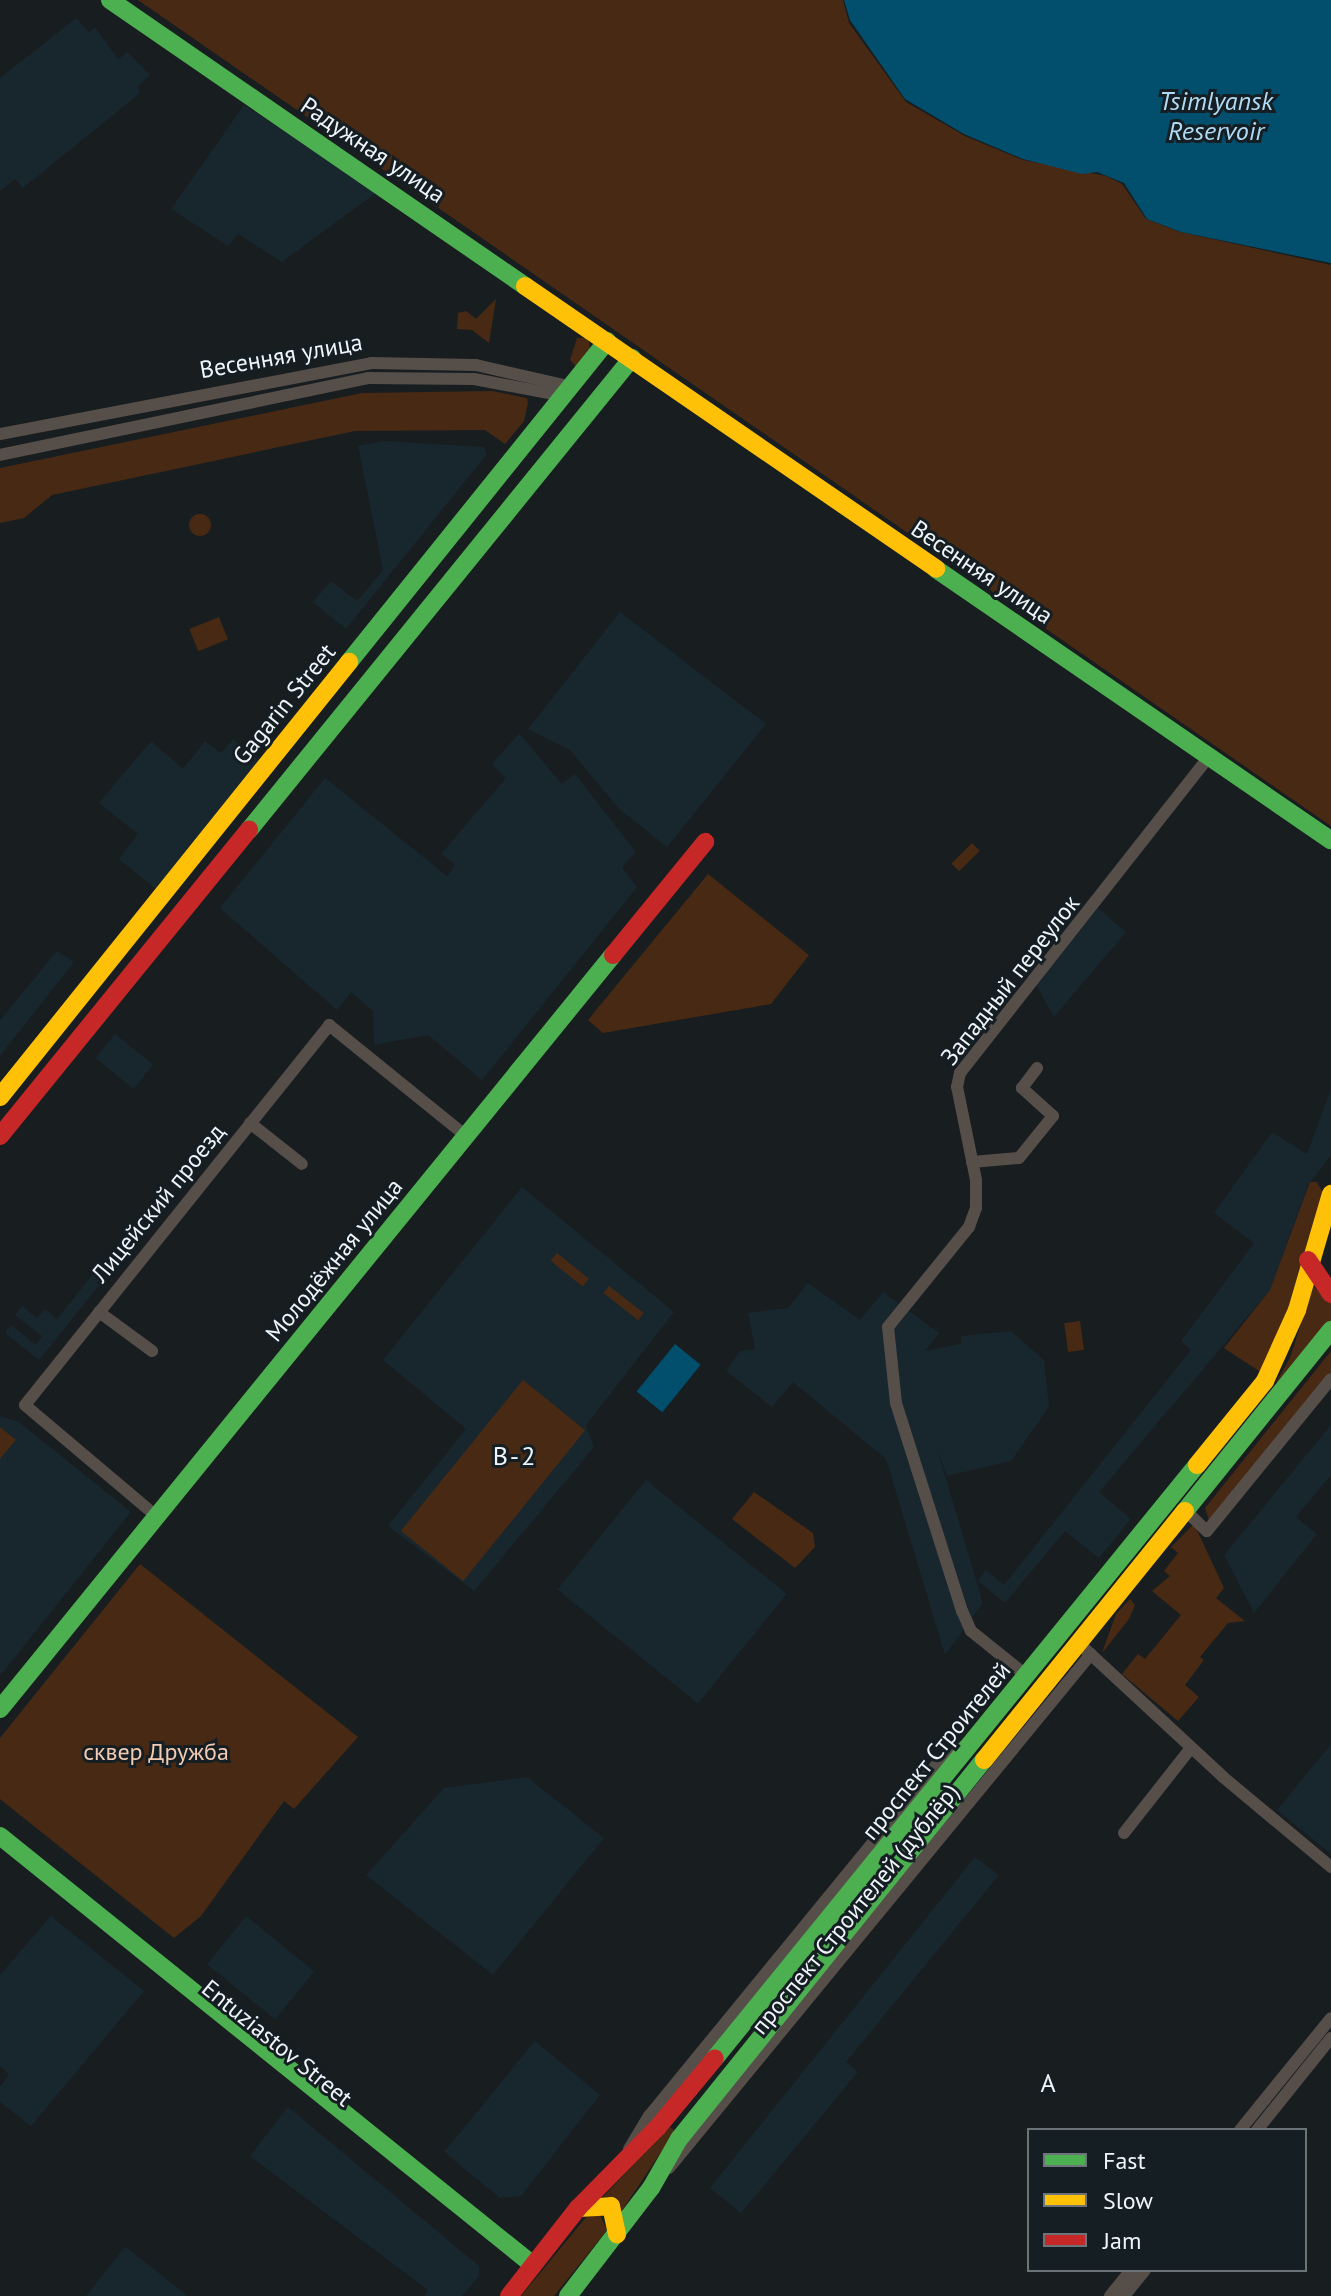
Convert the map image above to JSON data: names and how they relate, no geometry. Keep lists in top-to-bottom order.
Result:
{
  "streets": {
    "street": [
      "Радужная улица",
      "Весенняя улица",
      "Gagarin Street",
      "Западный переулок",
      "Лицейский проезд",
      "Молодёжная улица",
      "проспект Строителей",
      "Entuziastov Street"
    ]
  },
  "crossings": [
    ["Радужная улица", "Весенняя улица"],
    ["Радужная улица", "Gagarin Street"],
    ["Весенняя улица", "Gagarin Street"],
    ["Весенняя улица", "Западный переулок"],
    ["Западный переулок", "проспект Строителей"],
    ["Лицейский проезд", "Молодёжная улица"],
    ["проспект Строителей", "Entuziastov Street"]
  ],
  "districts": ["В-2", "А"],
  "water": ["Tsimlyansk Reservoir"],
  "parks": ["сквер Дружба"],
  "legend": ["Fast", "Slow", "Jam"]
}
